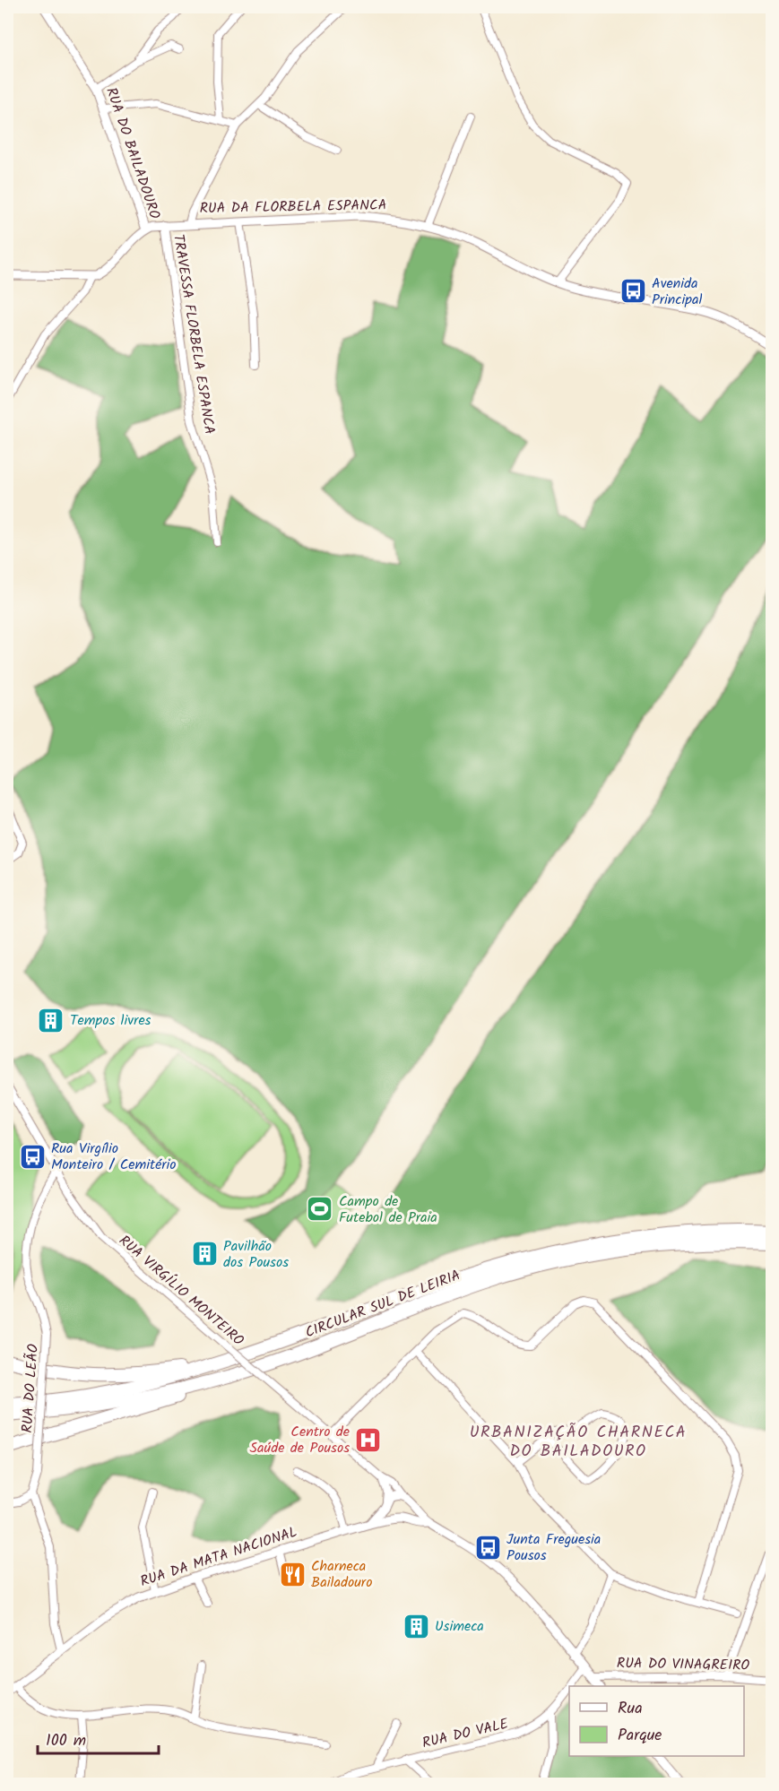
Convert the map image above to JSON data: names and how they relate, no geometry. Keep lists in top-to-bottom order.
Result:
{
  "streets": {
    "highway": ["CIRCULAR SUL DE LEIRIA"],
    "street": [
      "RUA DO BAILADOURO",
      "RUA DA FLORBELA ESPANCA",
      "TRAVESSA FLORBELA ESPANCA",
      "RUA VIRGÍLIO MONTEIRO",
      "RUA DO LEÃO",
      "RUA DA MATA NACIONAL",
      "RUA DO VINAGREIRO",
      "RUA DO VALE"
    ]
  },
  "crossings": [
    ["RUA DO BAILADOURO", "RUA DA FLORBELA ESPANCA"],
    ["RUA DA FLORBELA ESPANCA", "TRAVESSA FLORBELA ESPANCA"],
    ["RUA VIRGÍLIO MONTEIRO", "RUA DO LEÃO"],
    ["RUA VIRGÍLIO MONTEIRO", "RUA DA MATA NACIONAL"],
    ["RUA DA MATA NACIONAL", "RUA DO VINAGREIRO"],
    ["RUA DA MATA NACIONAL", "RUA DO VALE"]
  ],
  "districts": ["URBANIZAÇÃO CHARNECA DO BAILADOURO"],
  "places": {
    "bus stop": ["Avenida Principal", "Rua Virgílio Monteiro / Cemitério", "Junta Freguesia Pousos"],
    "building": ["Tempos livres", "Pavilhão dos Pousos", "Usimeca"],
    "sports": ["Campo de Futebol de Praia"],
    "hospital": ["Centro de Saúde de Pousos"],
    "restaurant": ["Charneca Bailadouro"]
  },
  "legend": ["Rua", "Parque"],
  "scale_bar": "100 m"
}
